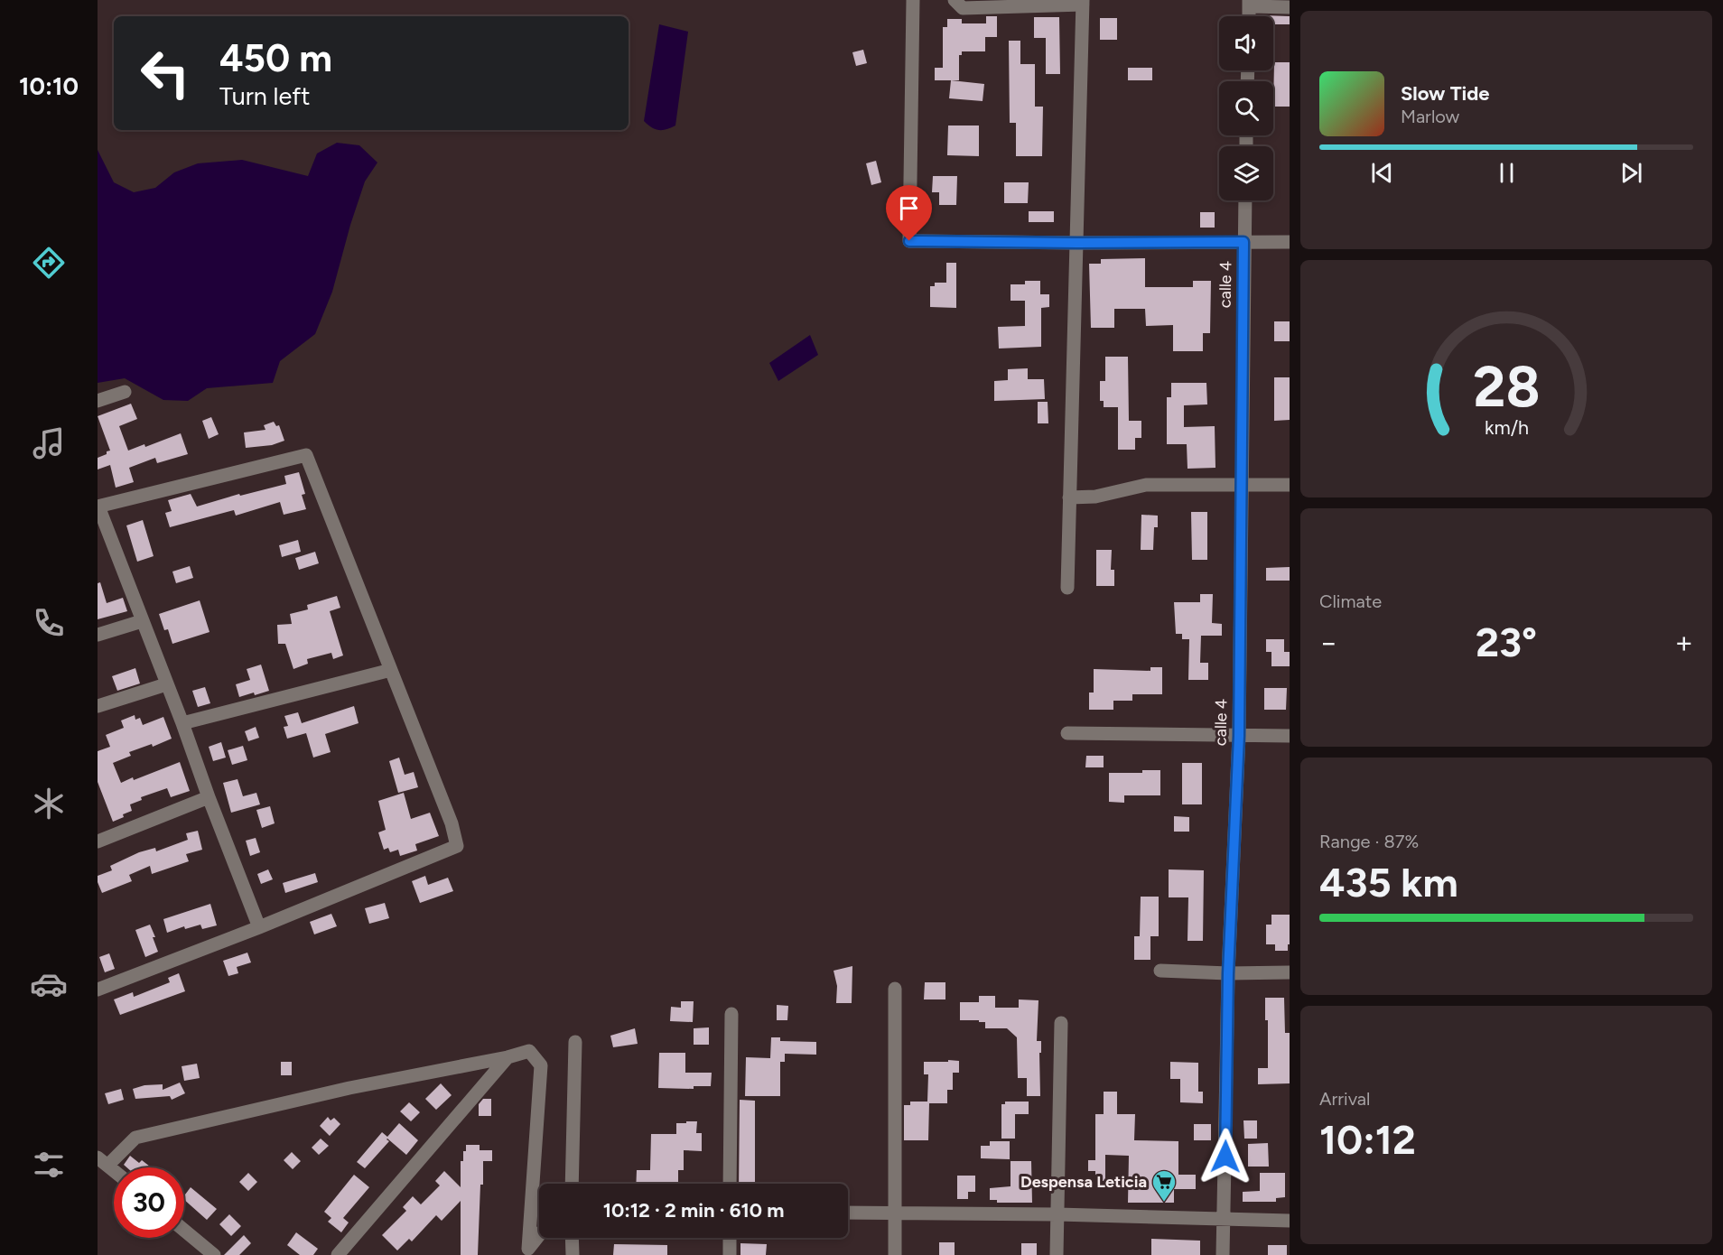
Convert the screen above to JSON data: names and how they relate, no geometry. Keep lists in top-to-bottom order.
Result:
{
  "streets": {
    "street": ["calle 4"]
  },
  "places": {
    "supermarket": ["Despensa Leticia"]
  },
  "page": {
    "tabs": "10:10",
    "turn": ["450 m", "Turn left"],
    "song": ["Slow Tide", "Marlow"],
    "tile": [
      "Climate",
      ["Range · 87%", "435 km"],
      ["Arrival", "10:12"]
    ],
    "heat": ["−", "23°", "+"],
    "limit": "30",
    "trip": "10:12 · 2 min · 610 m",
    "gauge": ["28", "km/h"]
  }
}
